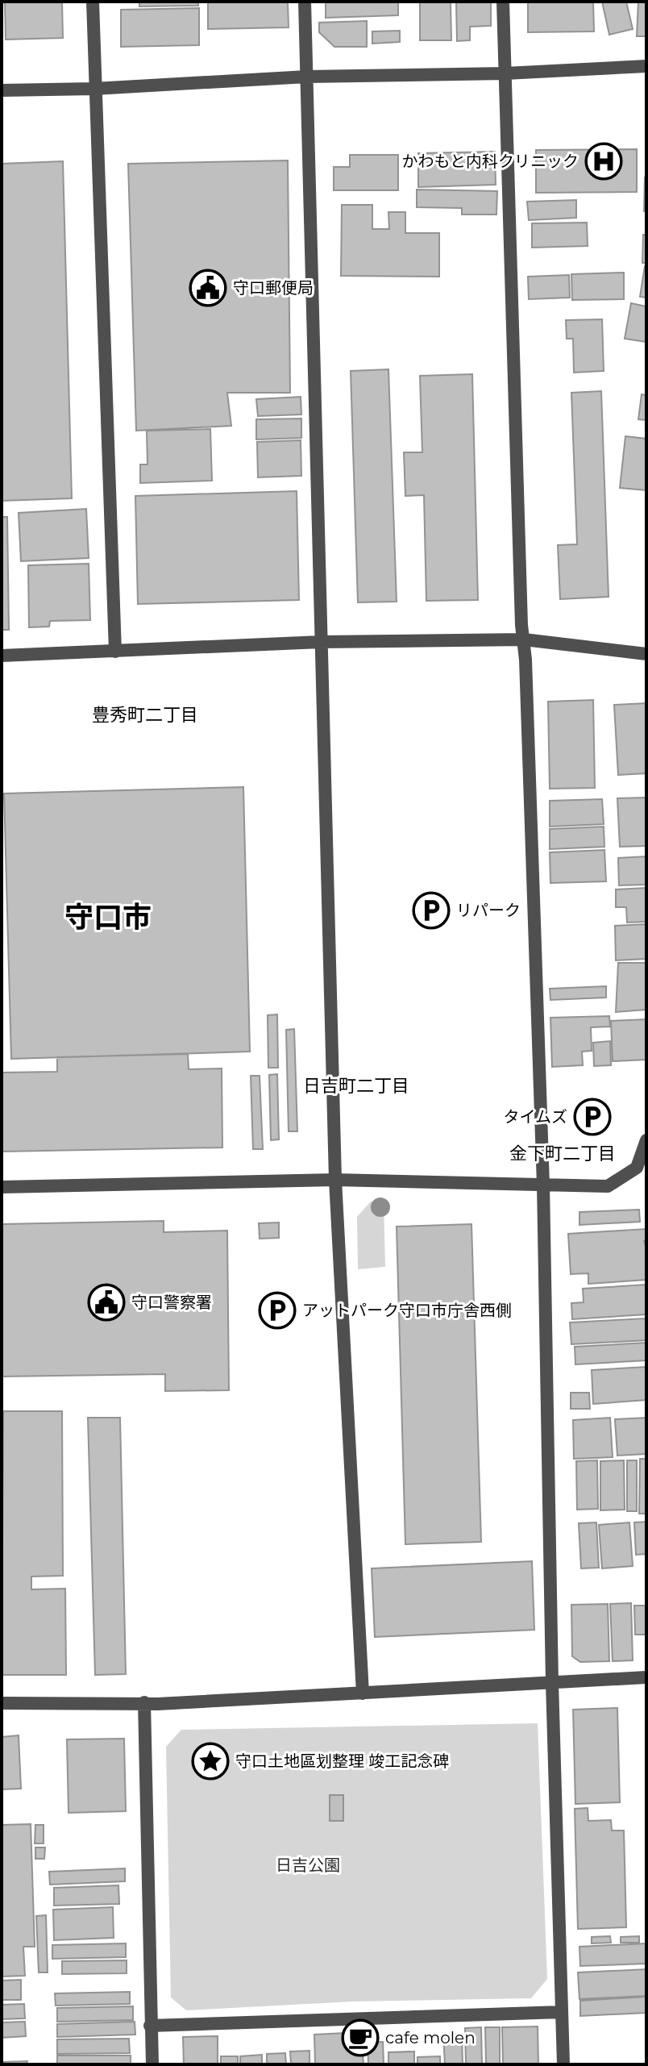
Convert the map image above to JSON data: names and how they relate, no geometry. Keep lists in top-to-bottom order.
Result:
{
  "districts": [
    "豊秀町二丁目",
    "守口市",
    "日吉町二丁目",
    "金下町二丁目"
  ],
  "parks": ["日吉公園"],
  "places": {
    "hospital": ["かわもと内科クリニック"],
    "public building": ["守口郵便局", "守口警察署"],
    "parking": ["リパーク", "タイムズ", "アットパーク守口市庁舎西側"],
    "place": ["守口土地區划整理 竣工記念碑"],
    "cafe": ["cafe molen"]
  }
}
